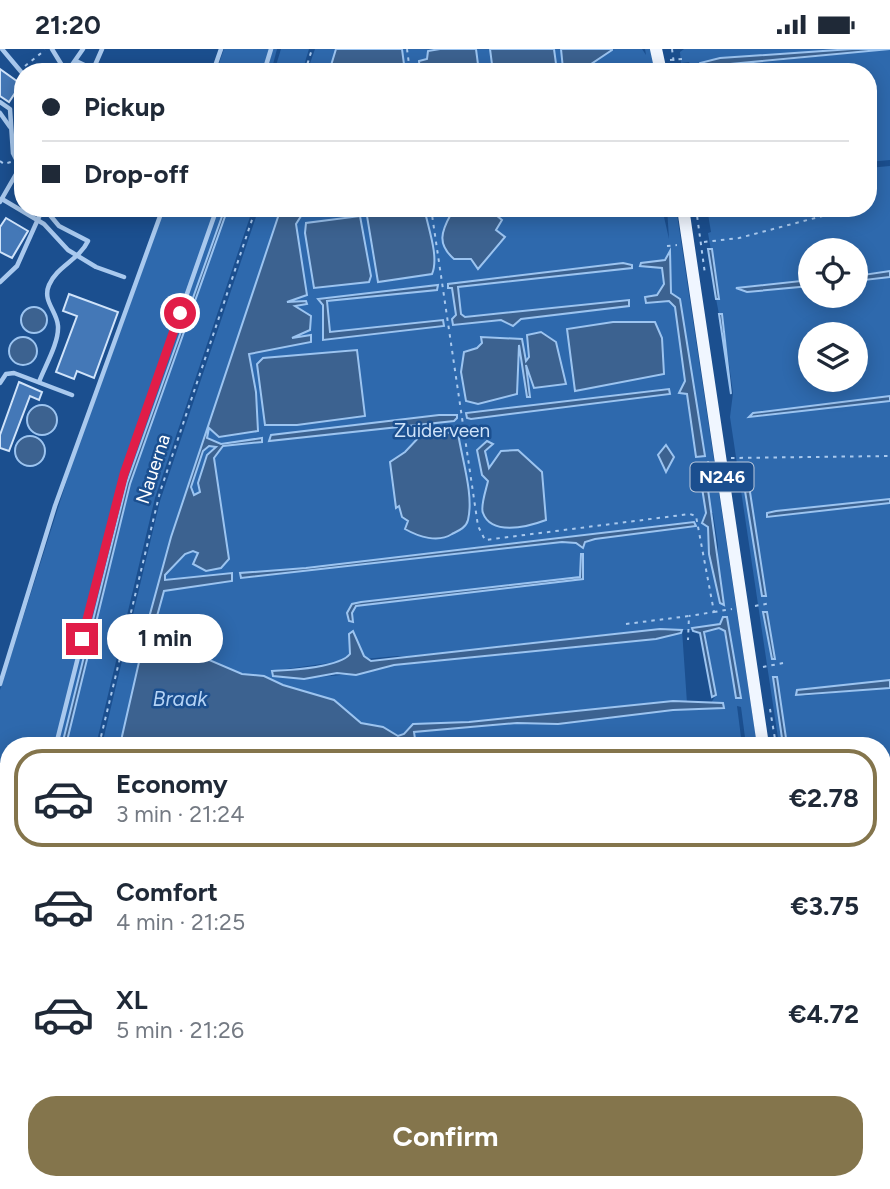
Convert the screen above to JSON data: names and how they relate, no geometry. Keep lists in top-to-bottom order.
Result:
{
  "streets": {
    "main road": ["N246"],
    "path": ["Nauerna"]
  },
  "water": ["Braak"],
  "parks": ["Zuiderveen"],
  "page": {
    "status": "21:20",
    "banner": ["Pickup", "Drop-off"],
    "bubble": "1 min",
    "list": [
      {
        "name": "Economy",
        "note": "3 min · 21:24",
        "value": "€2.78"
      },
      {
        "name": "Comfort",
        "note": "4 min · 21:25",
        "value": "€3.75"
      },
      {
        "name": "XL",
        "note": "5 min · 21:26",
        "value": "€4.72"
      }
    ],
    "buttons": "Confirm"
  }
}
